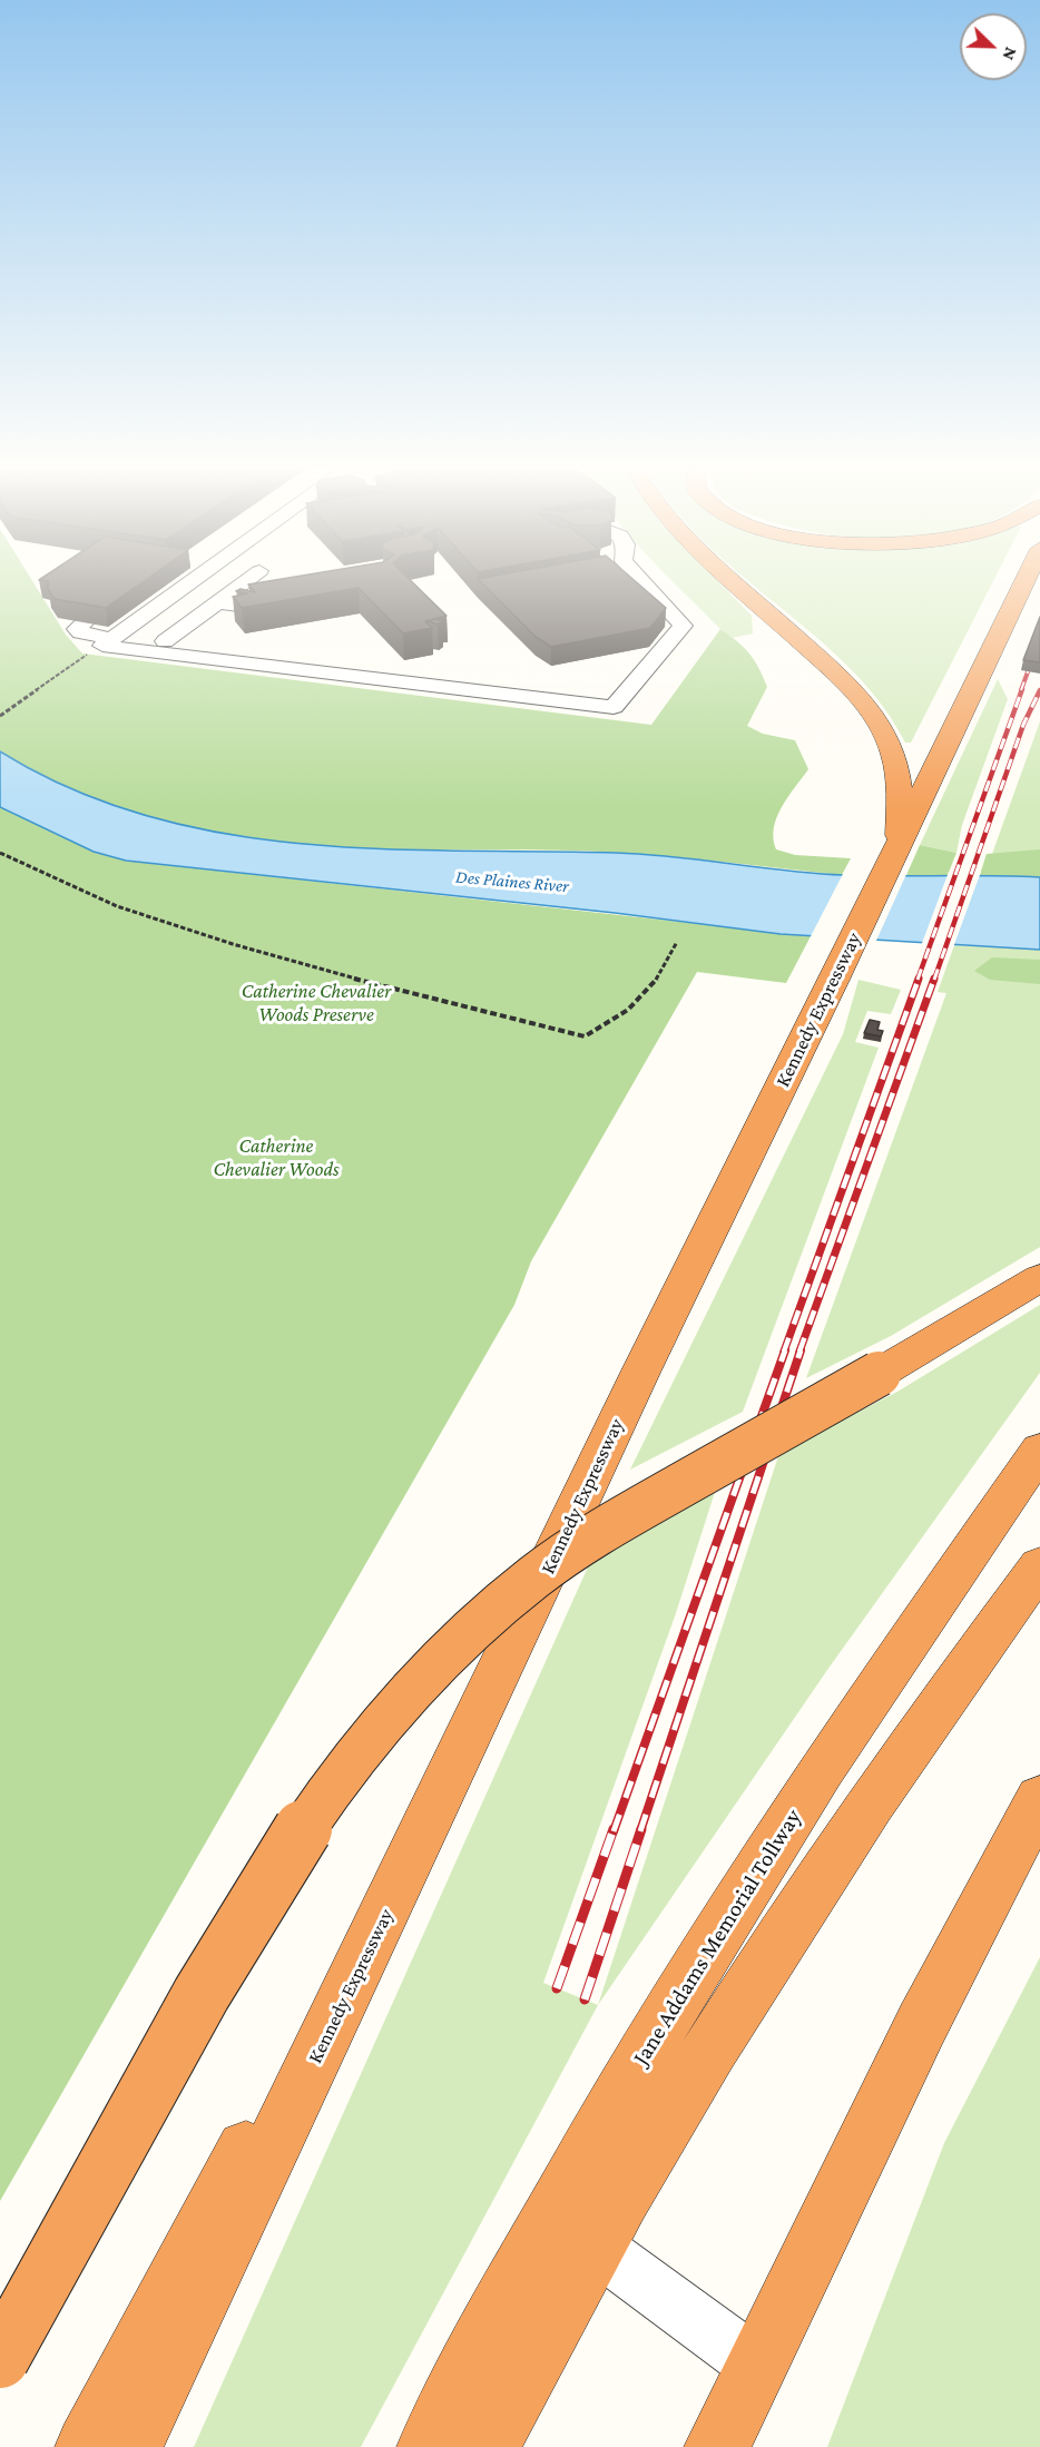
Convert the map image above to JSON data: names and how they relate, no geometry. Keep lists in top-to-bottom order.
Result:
{
  "streets": {
    "highway": ["Kennedy Expressway", "Jane Addams Memorial Tollway"]
  },
  "water": ["Des Plaines River"],
  "parks": ["Catherine Chevalier Woods Preserve", "Catherine Chevalier Woods"],
  "north": "bottom right"
}
